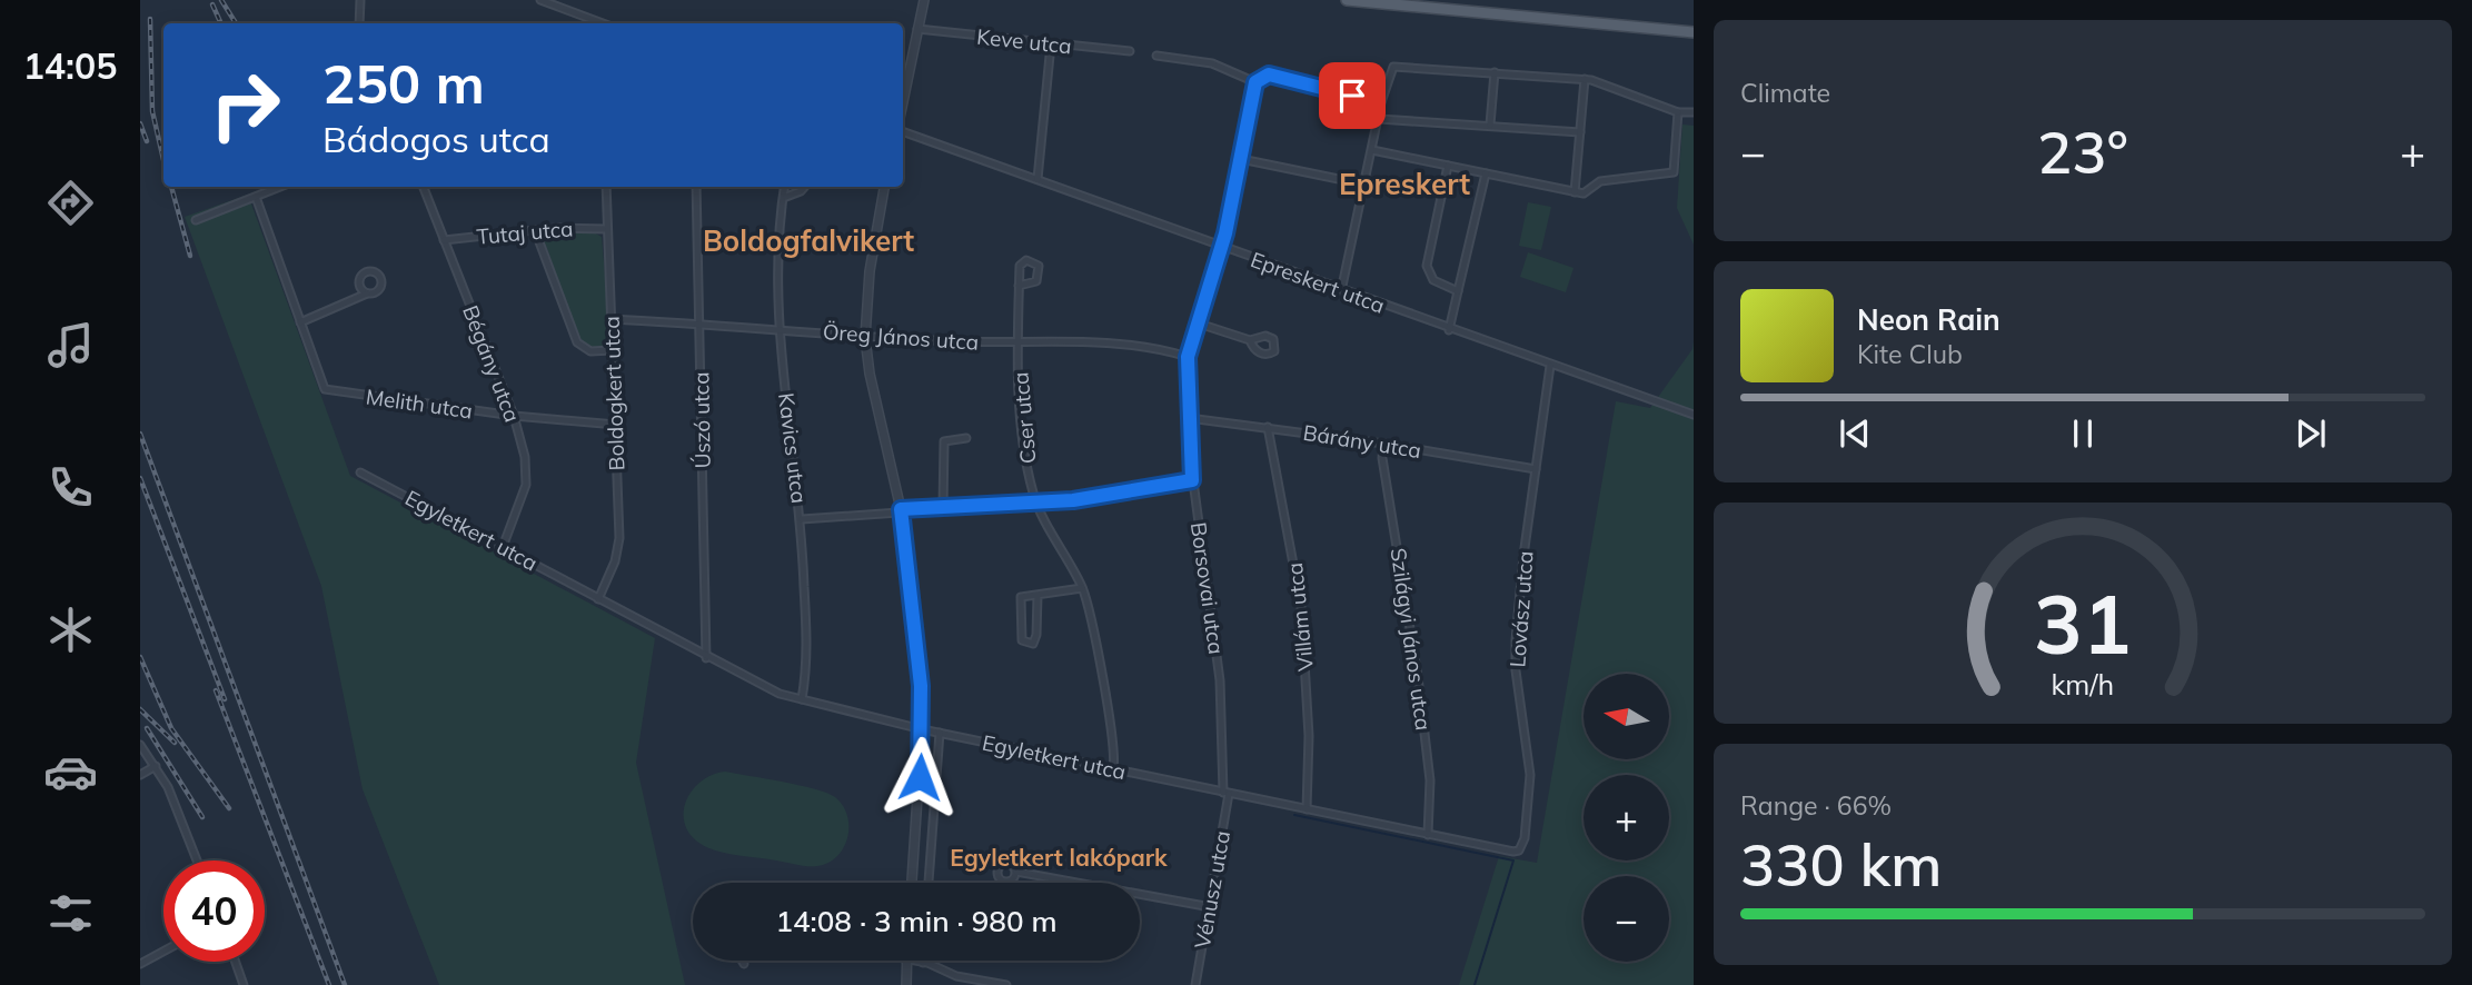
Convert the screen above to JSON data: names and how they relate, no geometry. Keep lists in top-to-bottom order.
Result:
{
  "streets": {
    "street": [
      "Keve utca",
      "Tutaj utca",
      "Epreskert utca",
      "Öreg János utca",
      "Bégány utca",
      "Boldogkert utca",
      "Melith utca",
      "Cser utca",
      "Úszó utca",
      "Bárány utca",
      "Kavics utca",
      "Egyletkert utca",
      "Borsovai utca",
      "Lovász utca",
      "Villám utca",
      "Szilágyi János utca",
      "Vénusz utca"
    ]
  },
  "crossings": [
    ["Tutaj utca", "Bégány utca"],
    ["Tutaj utca", "Boldogkert utca"],
    ["Epreskert utca", "Borsovai utca"],
    ["Epreskert utca", "Lovász utca"],
    ["Öreg János utca", "Boldogkert utca"],
    ["Öreg János utca", "Cser utca"],
    ["Öreg János utca", "Úszó utca"],
    ["Öreg János utca", "Kavics utca"],
    ["Öreg János utca", "Borsovai utca"],
    ["Bégány utca", "Melith utca"],
    ["Bégány utca", "Egyletkert utca"],
    ["Boldogkert utca", "Melith utca"],
    ["Boldogkert utca", "Egyletkert utca"],
    ["Cser utca", "Egyletkert utca"],
    ["Úszó utca", "Egyletkert utca"],
    ["Bárány utca", "Borsovai utca"],
    ["Bárány utca", "Lovász utca"],
    ["Bárány utca", "Villám utca"],
    ["Bárány utca", "Szilágyi János utca"],
    ["Kavics utca", "Egyletkert utca"],
    ["Egyletkert utca", "Borsovai utca"],
    ["Egyletkert utca", "Lovász utca"],
    ["Egyletkert utca", "Villám utca"],
    ["Egyletkert utca", "Szilágyi János utca"],
    ["Egyletkert utca", "Vénusz utca"],
    ["Borsovai utca", "Vénusz utca"]
  ],
  "districts": ["Epreskert", "Boldogfalvikert", "Egyletkert lakópark"],
  "north": "left",
  "page": {
    "tabs": "14:05",
    "tile": [
      "Climate",
      ["Range · 66%", "330 km"]
    ],
    "turn": ["250 m", "Bádogos utca"],
    "heat": ["−", "23°", "+"],
    "song": ["Neon Rain", "Kite Club"],
    "map_buttons": ["+", "−"],
    "limit": "40",
    "trip": "14:08 · 3 min · 980 m",
    "gauge": ["31", "km/h"]
  }
}
